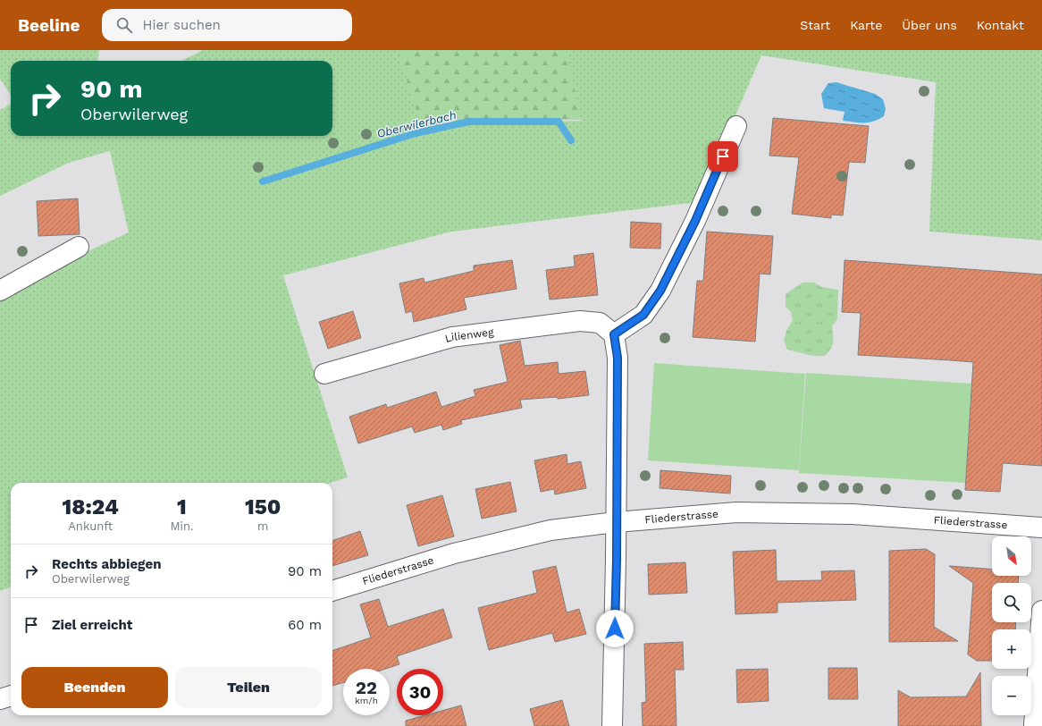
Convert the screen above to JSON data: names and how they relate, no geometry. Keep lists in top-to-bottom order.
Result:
{
  "streets": {
    "street": ["Lilienweg", "Fliederstrasse"]
  },
  "water": ["Oberwilerbach"],
  "north": "bottom right",
  "page": {
    "header": "Beeline",
    "search": "Hier suchen",
    "nav": [
      "Start",
      "Karte",
      "Über uns",
      "Kontakt"
    ],
    "turn": ["90 m", "Oberwilerweg"],
    "eta": [
      "18:24",
      "Ankunft",
      "1",
      "Min.",
      "150",
      "m"
    ],
    "map_buttons": ["+", "−"],
    "list": [
      {
        "name": "Rechts abbiegen",
        "note": "Oberwilerweg",
        "value": "90 m"
      },
      {
        "name": "Ziel erreicht",
        "value": "60 m"
      }
    ],
    "buttons": ["Beenden", "Teilen"],
    "speed": "22 km/h",
    "limit": "30"
  }
}
